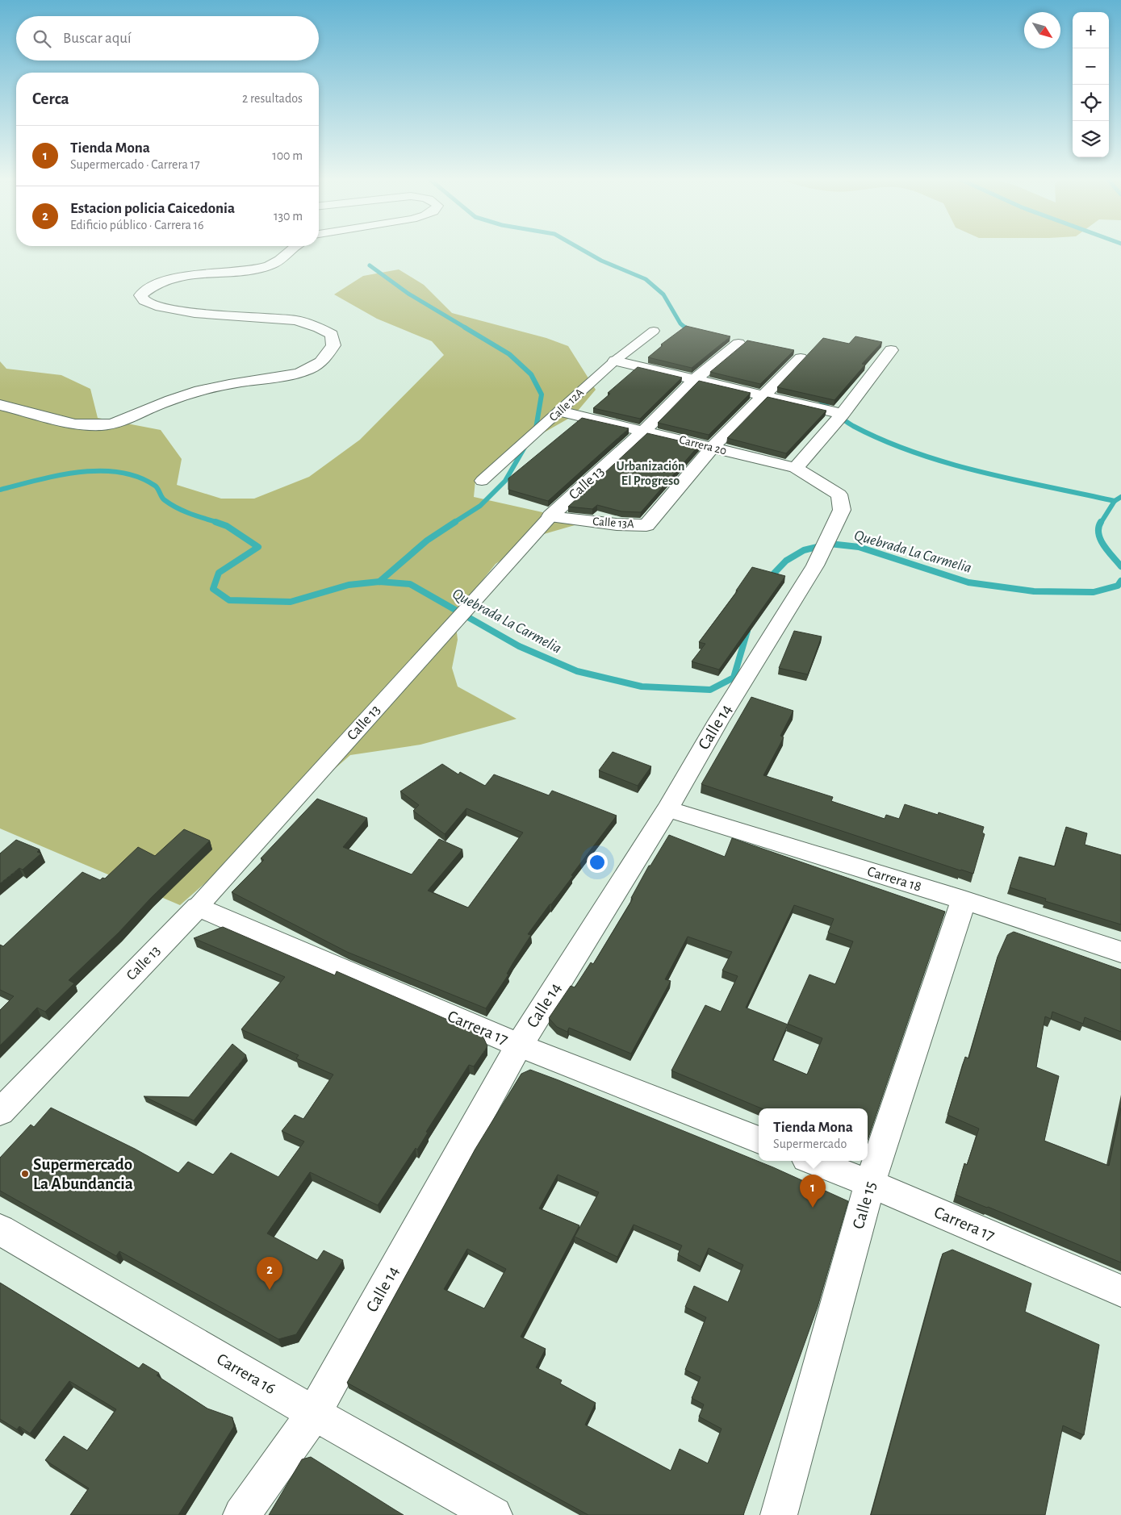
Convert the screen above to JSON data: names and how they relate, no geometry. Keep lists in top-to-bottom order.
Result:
{
  "streets": {
    "street": [
      "Calle 12A",
      "Carrera 20",
      "Calle 13",
      "Calle 13A",
      "Calle 14",
      "Carrera 18",
      "Carrera 17",
      "Calle 15",
      "Carrera 16"
    ]
  },
  "crossings": [
    ["Calle 12A", "Carrera 20"],
    ["Carrera 20", "Calle 13"],
    ["Carrera 20", "Calle 13A"],
    ["Carrera 20", "Calle 14"],
    ["Calle 13", "Calle 13A"],
    ["Calle 13", "Carrera 17"],
    ["Calle 14", "Carrera 18"],
    ["Calle 14", "Carrera 17"],
    ["Calle 14", "Carrera 16"],
    ["Carrera 18", "Calle 15"],
    ["Carrera 17", "Calle 15"]
  ],
  "districts": ["Urbanización El Progreso"],
  "water": ["Quebrada La Carmelia"],
  "places": ["Supermercado La Abundancia"],
  "north": "bottom right",
  "page": {
    "map_buttons": ["+", "−"],
    "search": "Buscar aquí",
    "heading": ["Cerca", "2 resultados"],
    "list": [
      {
        "mark": "1",
        "name": "Tienda Mona",
        "note": "Supermercado · Carrera 17",
        "value": "100 m"
      },
      {
        "mark": "2",
        "name": "Estacion policia Caicedonia",
        "note": "Edificio público · Carrera 16",
        "value": "130 m"
      }
    ],
    "popup": ["Tienda Mona", "Supermercado"],
    "pins": ["1", "2"]
  }
}
